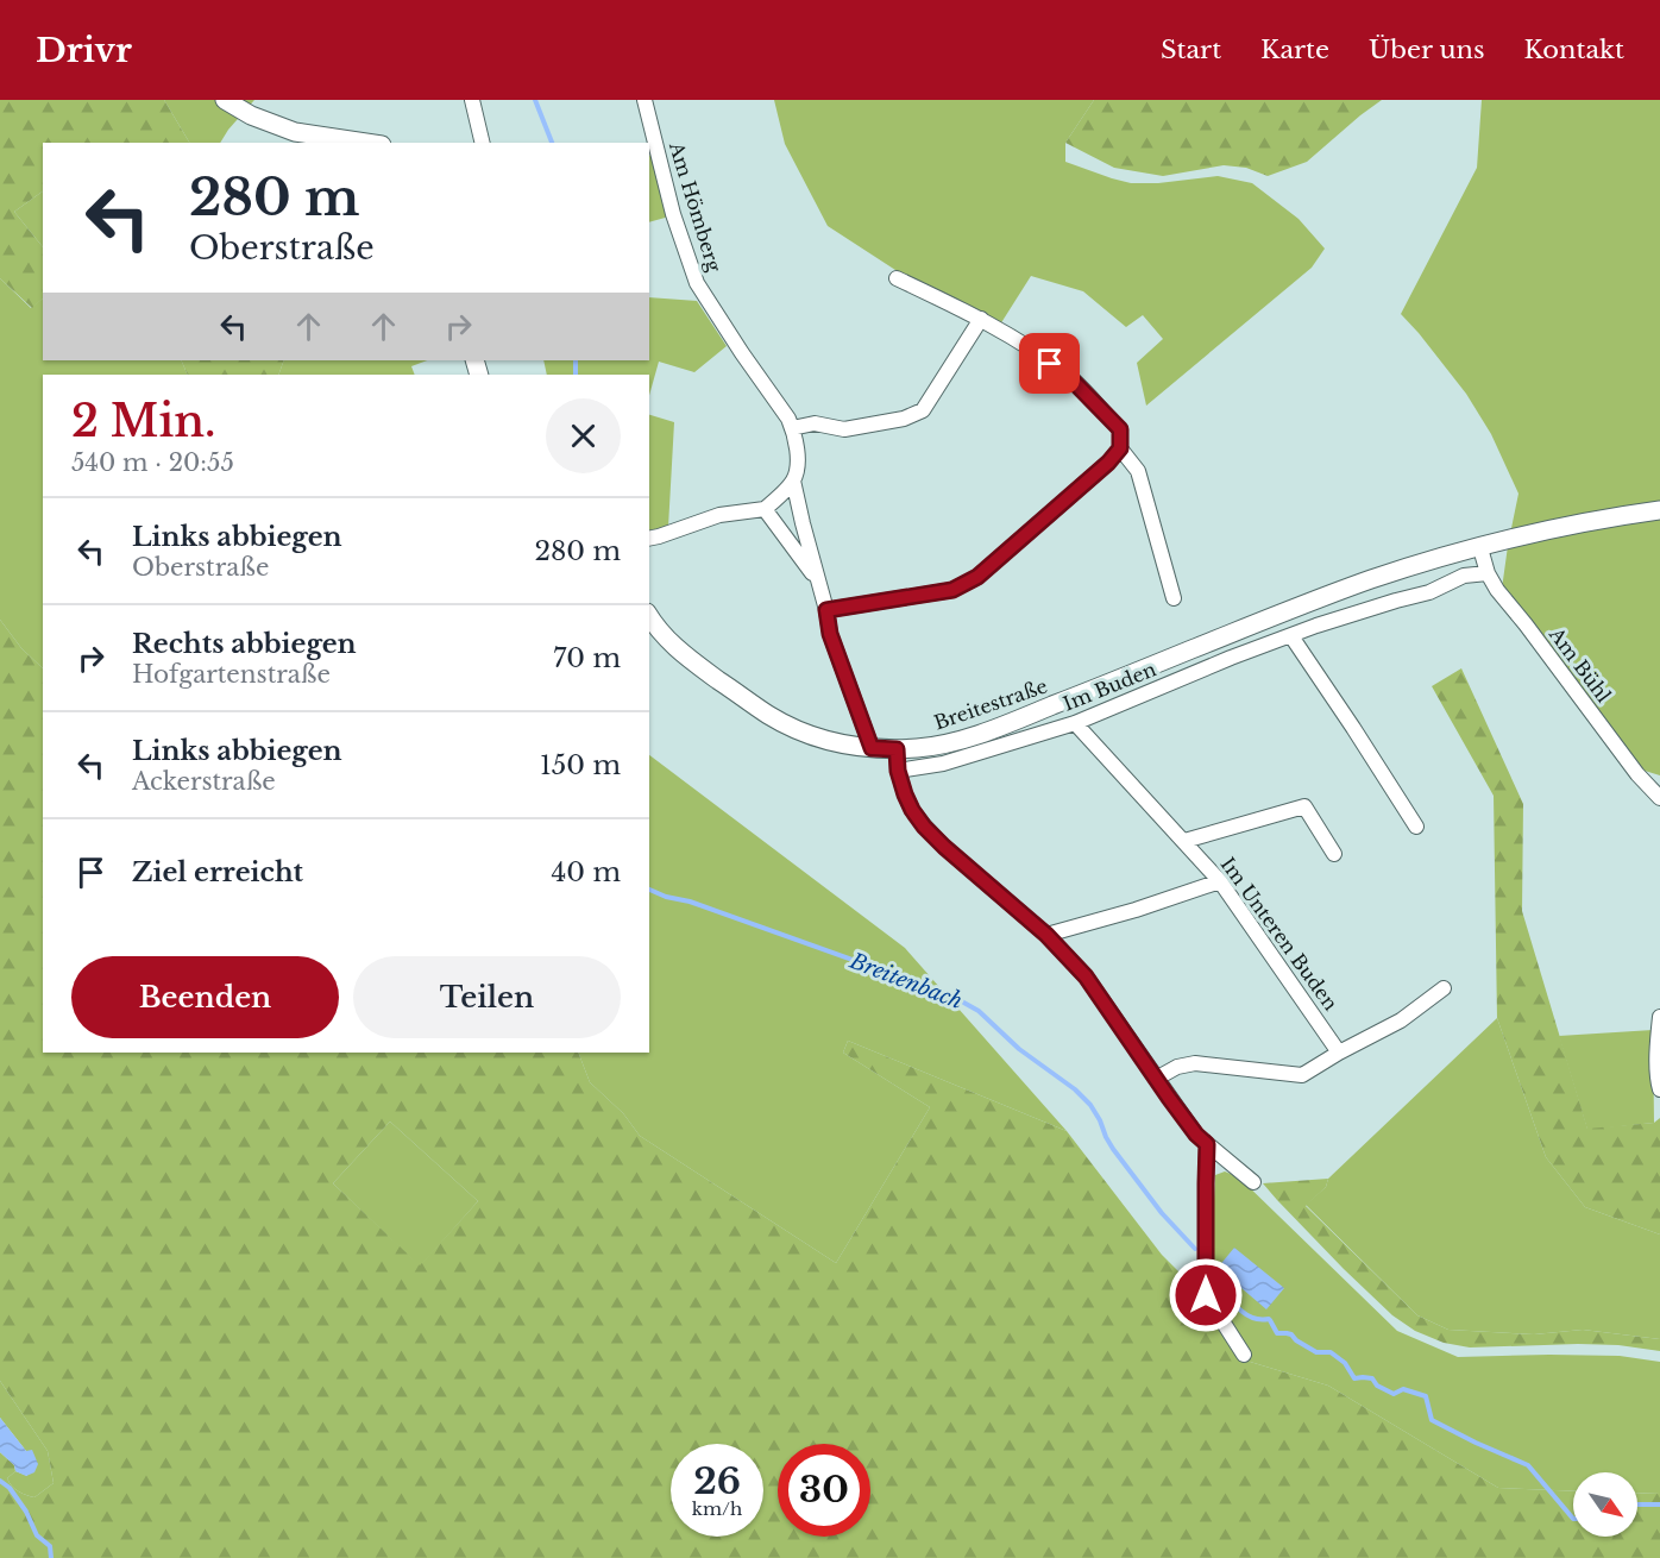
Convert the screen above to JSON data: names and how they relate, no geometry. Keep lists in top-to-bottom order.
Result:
{
  "streets": {
    "street": [
      "Am Hömberg",
      "Am Bühl",
      "Im Buden",
      "Breitestraße",
      "Im Unteren Buden"
    ]
  },
  "crossings": [
    ["Am Bühl", "Im Buden"],
    ["Am Bühl", "Breitestraße"],
    ["Im Buden", "Im Unteren Buden"]
  ],
  "water": ["Breitenbach"],
  "north": "bottom right",
  "page": {
    "header": "Drivr",
    "nav": [
      "Start",
      "Karte",
      "Über uns",
      "Kontakt"
    ],
    "turn": ["280 m", "Oberstraße"],
    "heading": ["2 Min.", "540 m · 20:55"],
    "list": [
      {
        "name": "Links abbiegen",
        "note": "Oberstraße",
        "value": "280 m"
      },
      {
        "name": "Rechts abbiegen",
        "note": "Hofgartenstraße",
        "value": "70 m"
      },
      {
        "name": "Links abbiegen",
        "note": "Ackerstraße",
        "value": "150 m"
      },
      {
        "name": "Ziel erreicht",
        "value": "40 m"
      }
    ],
    "buttons": ["Beenden", "Teilen"],
    "speed": "26 km/h",
    "limit": "30"
  }
}
